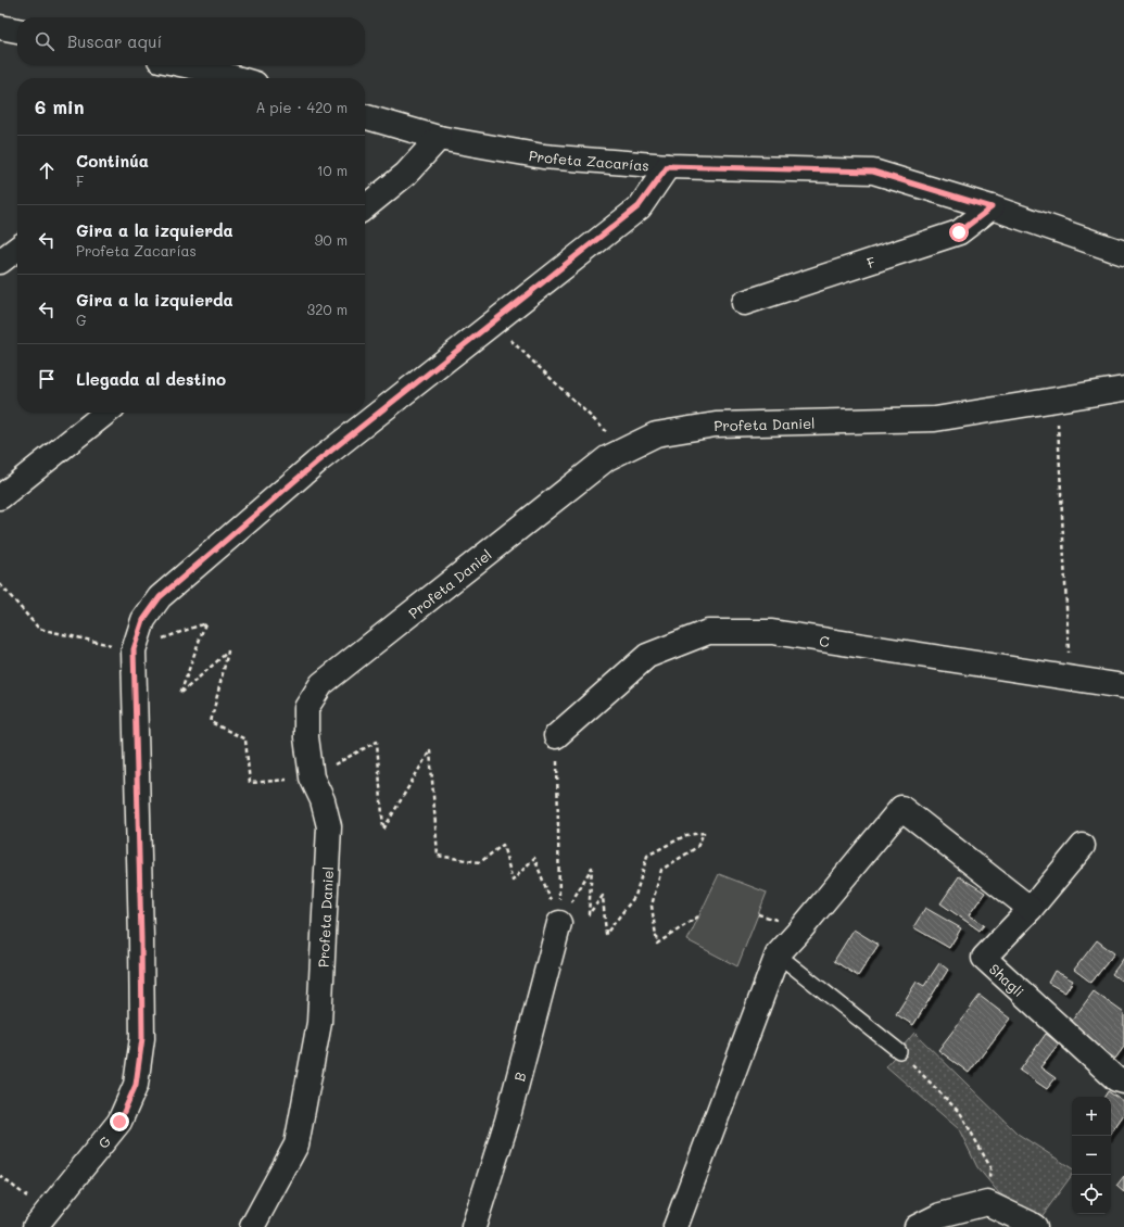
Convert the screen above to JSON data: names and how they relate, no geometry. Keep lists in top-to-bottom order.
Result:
{
  "streets": {
    "street": [
      "Profeta Zacarías",
      "F",
      "Profeta Daniel",
      "C",
      "Shagli",
      "B",
      "G"
    ]
  },
  "crossings": [
    ["Profeta Zacarías", "F"],
    ["Profeta Zacarías", "G"]
  ],
  "page": {
    "search": "Buscar aquí",
    "heading": ["6 min", "A pie · 420 m"],
    "list": [
      ["Continúa", "F", "10 m"],
      ["Gira a la izquierda", "Profeta Zacarías", "90 m"],
      ["Gira a la izquierda", "G", "320 m"],
      "Llegada al destino"
    ],
    "map_buttons": ["+", "−"]
  }
}
